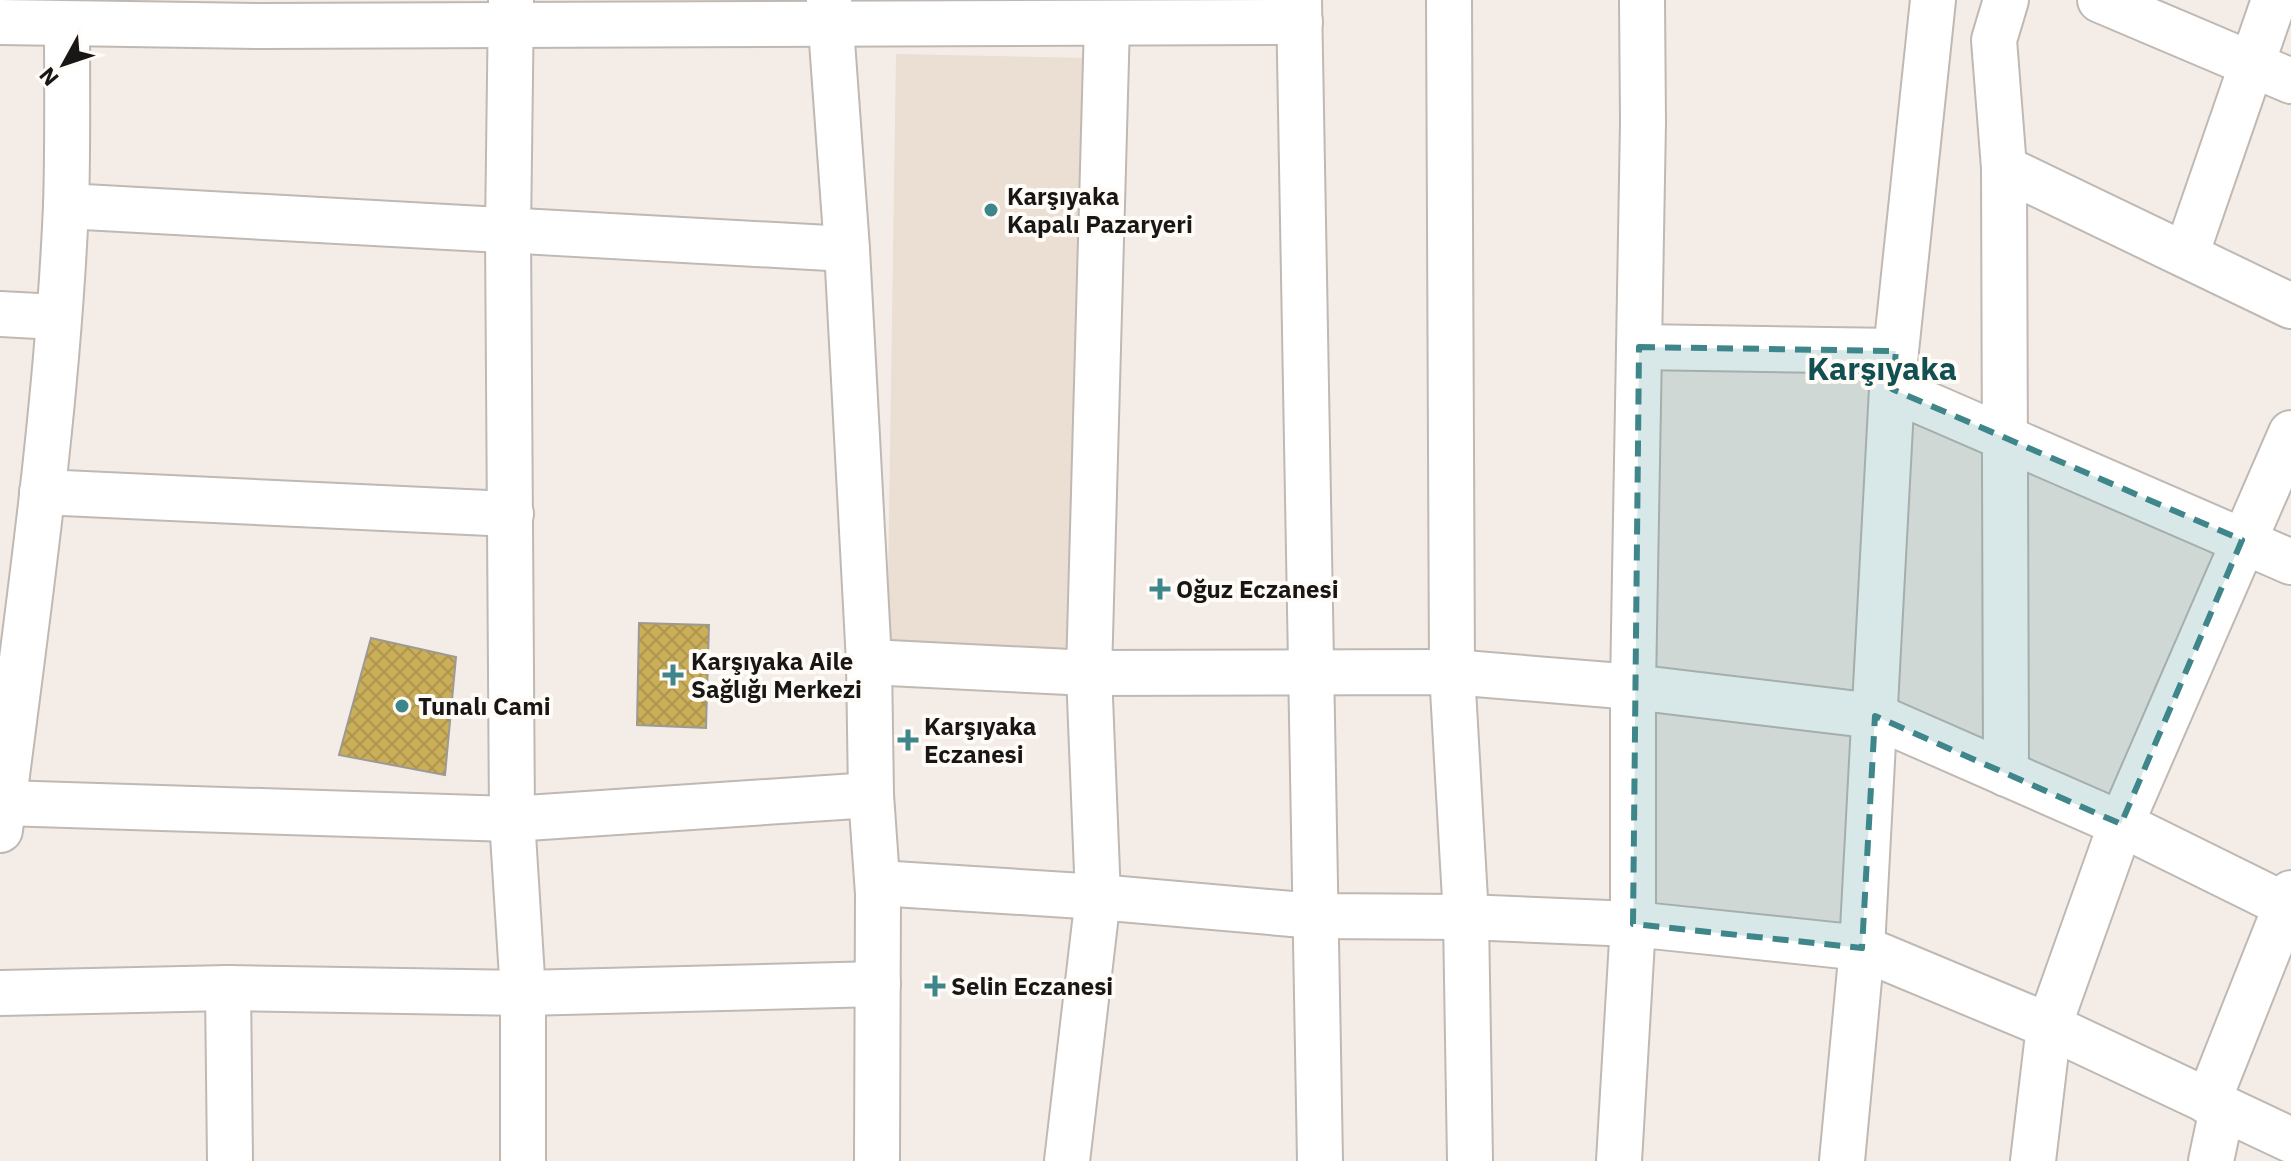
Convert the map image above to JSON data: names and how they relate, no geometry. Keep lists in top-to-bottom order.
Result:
{
  "districts": ["Karşıyaka"],
  "places": {
    "other": ["Karşıyaka Kapalı Pazaryeri", "Tunalı Cami"],
    "health": [
      "Oğuz Eczanesi",
      "Karşıyaka Aile Sağlığı Merkezi",
      "Karşıyaka Eczanesi",
      "Selin Eczanesi"
    ]
  },
  "north": "bottom left"
}
